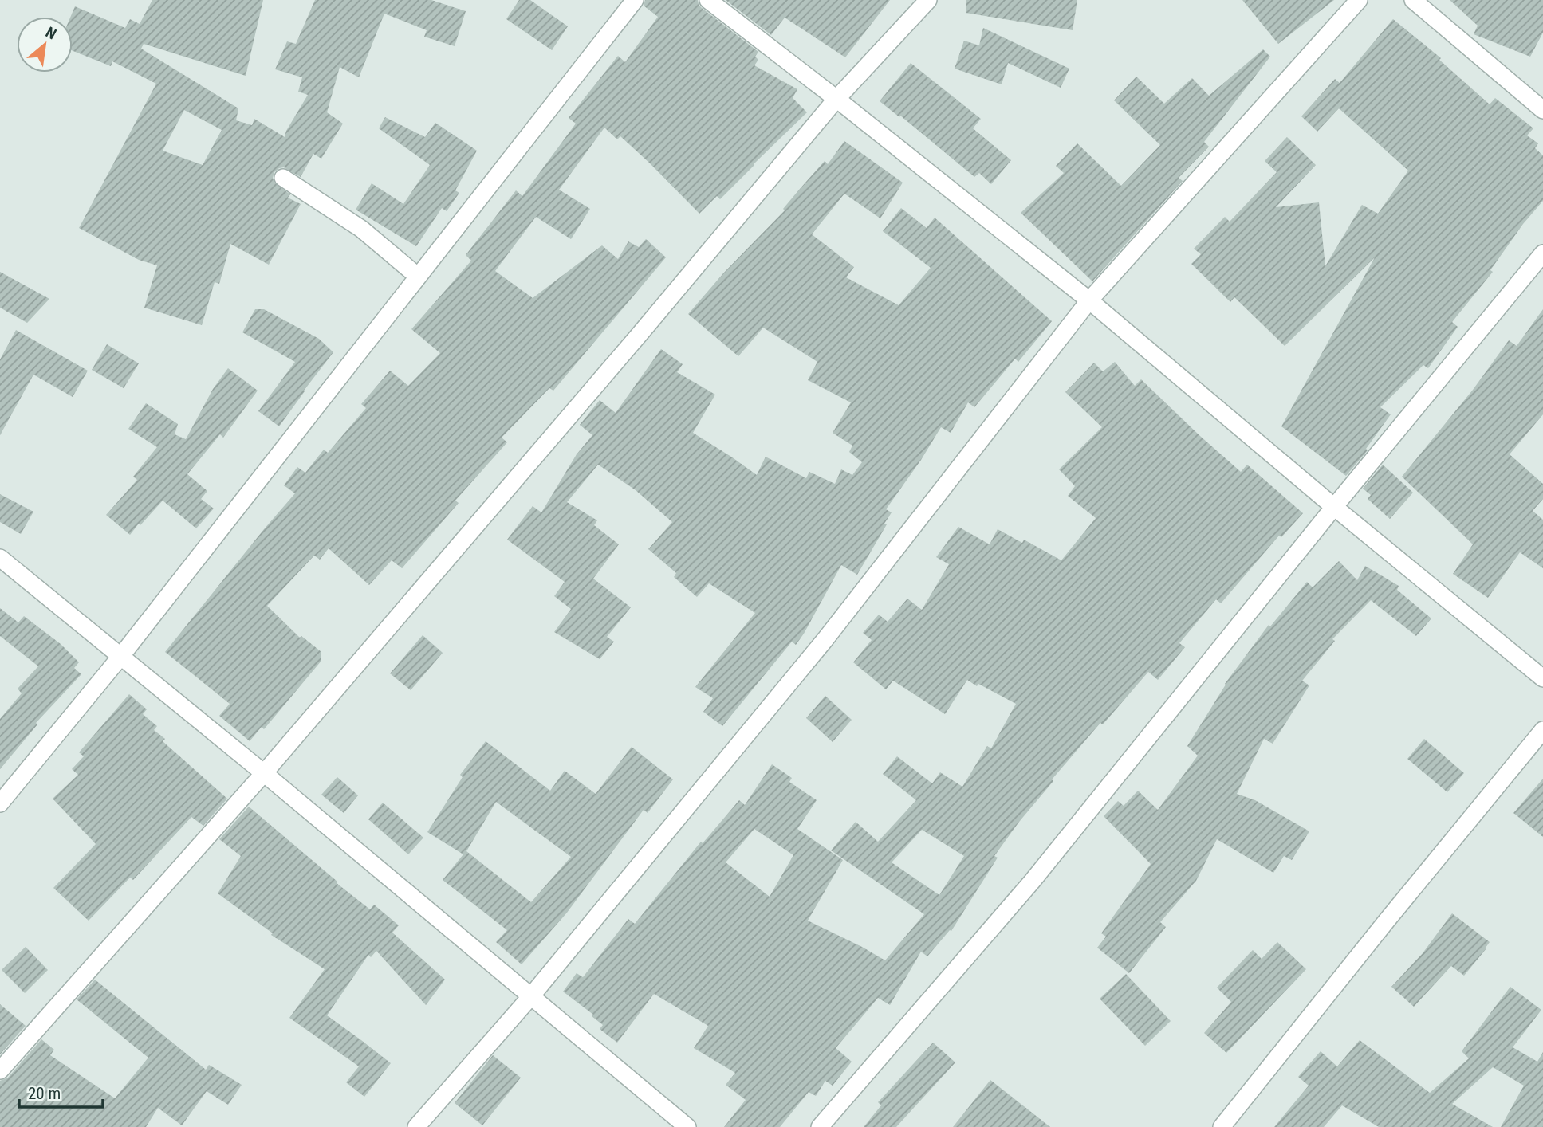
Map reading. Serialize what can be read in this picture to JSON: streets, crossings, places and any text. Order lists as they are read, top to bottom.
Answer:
{
  "scale_bar": "20 m",
  "north": "top right"
}
